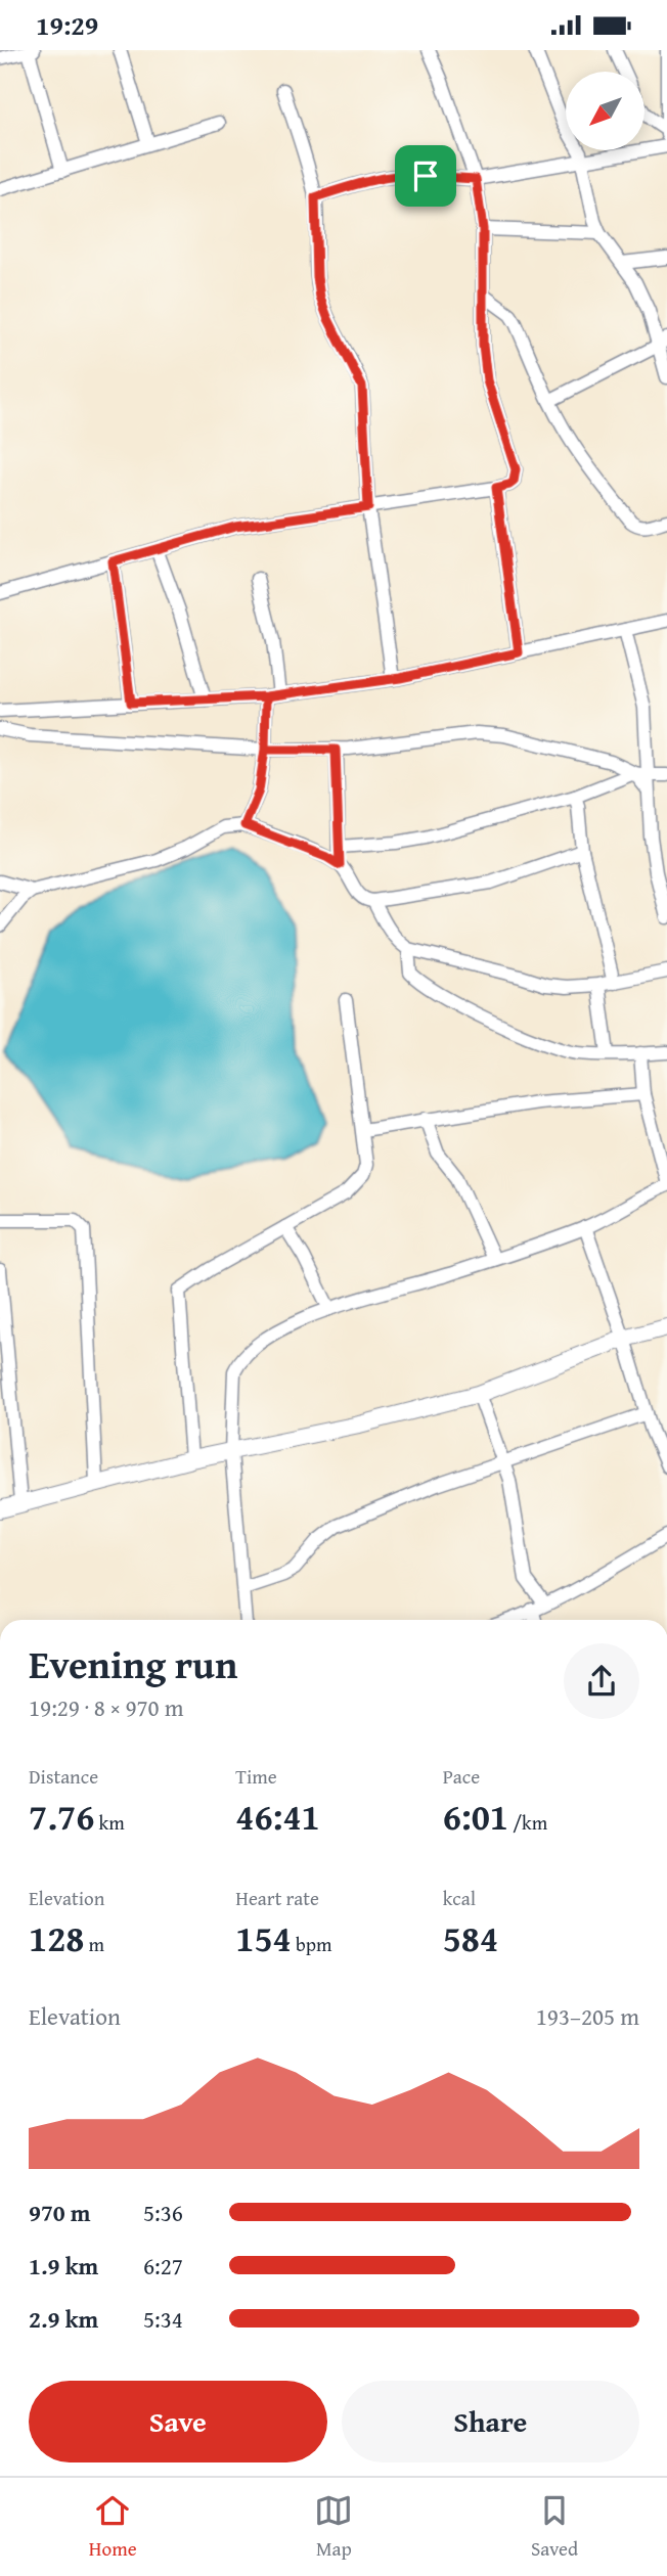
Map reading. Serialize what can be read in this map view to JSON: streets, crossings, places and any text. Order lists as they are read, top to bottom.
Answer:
{
  "north": "bottom left",
  "page": {
    "status": "19:29",
    "heading": ["Evening run", "19:29 · 8 × 970 m"],
    "stats": [
      ["Distance", "7.76 km"],
      ["Time", "46:41"],
      ["Pace", "6:01 /km"],
      ["Elevation", "128 m"],
      ["Heart rate", "154 bpm"],
      ["kcal", "584"]
    ],
    "chart": ["Elevation", "193–205 m"],
    "list": [
      {
        "name": "970 m",
        "note": "5:36"
      },
      {
        "name": "1.9 km",
        "note": "6:27"
      },
      {
        "name": "2.9 km",
        "note": "5:34"
      }
    ],
    "buttons": ["Save", "Share"],
    "tabs": ["Home", "Map", "Saved"]
  }
}
